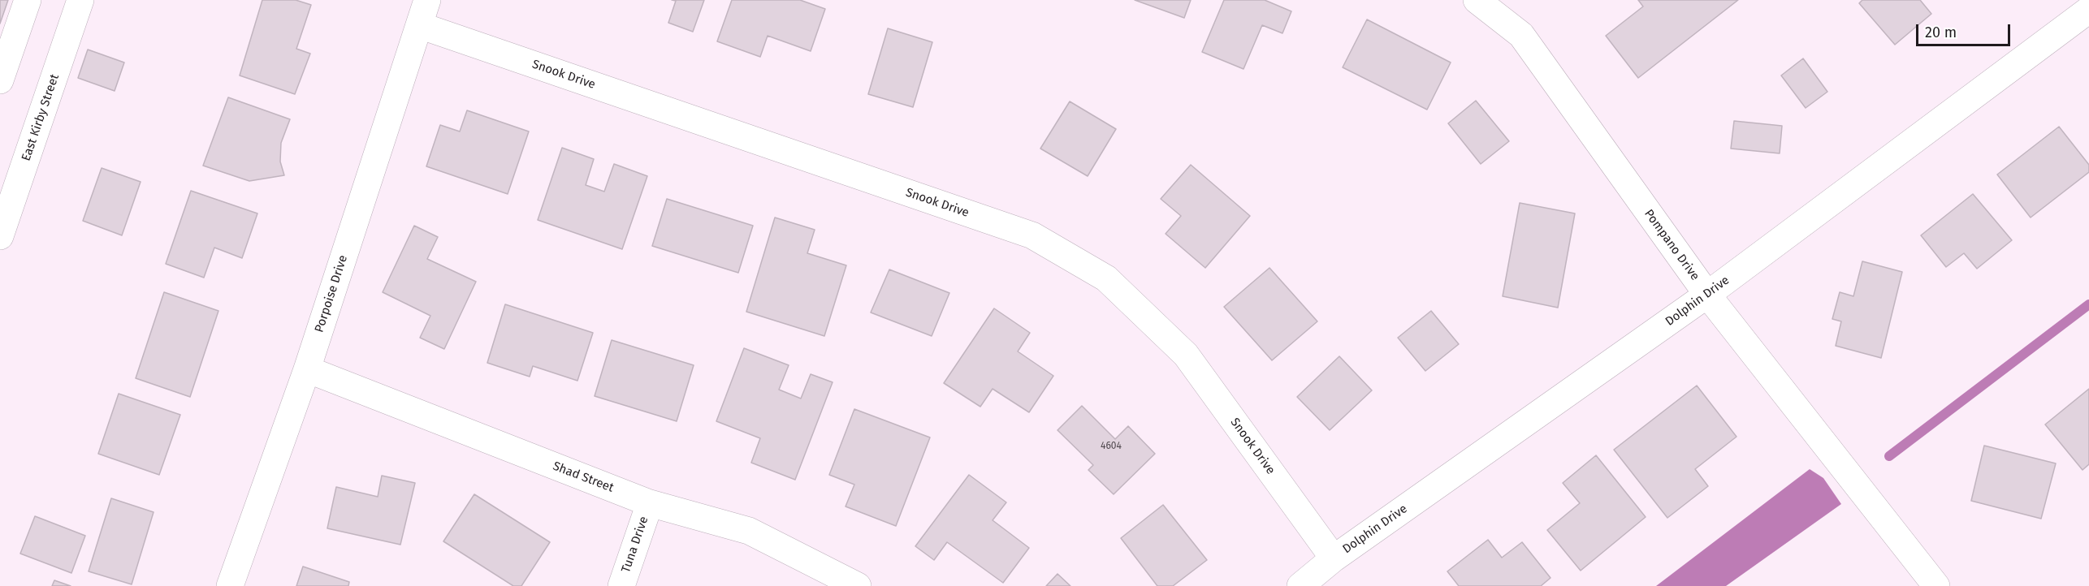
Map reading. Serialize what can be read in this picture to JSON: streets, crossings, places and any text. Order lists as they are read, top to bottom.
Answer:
{
  "streets": {
    "street": [
      "Snook Drive",
      "East Kirby Street",
      "Pompano Drive",
      "Porpoise Drive",
      "Dolphin Drive",
      "Shad Street",
      "Tuna Drive"
    ]
  },
  "crossings": [
    ["Snook Drive", "Porpoise Drive"],
    ["Snook Drive", "Dolphin Drive"],
    ["Pompano Drive", "Dolphin Drive"],
    ["Porpoise Drive", "Shad Street"],
    ["Shad Street", "Tuna Drive"]
  ],
  "house_numbers": ["4604"],
  "scale_bar": "20 m"
}
